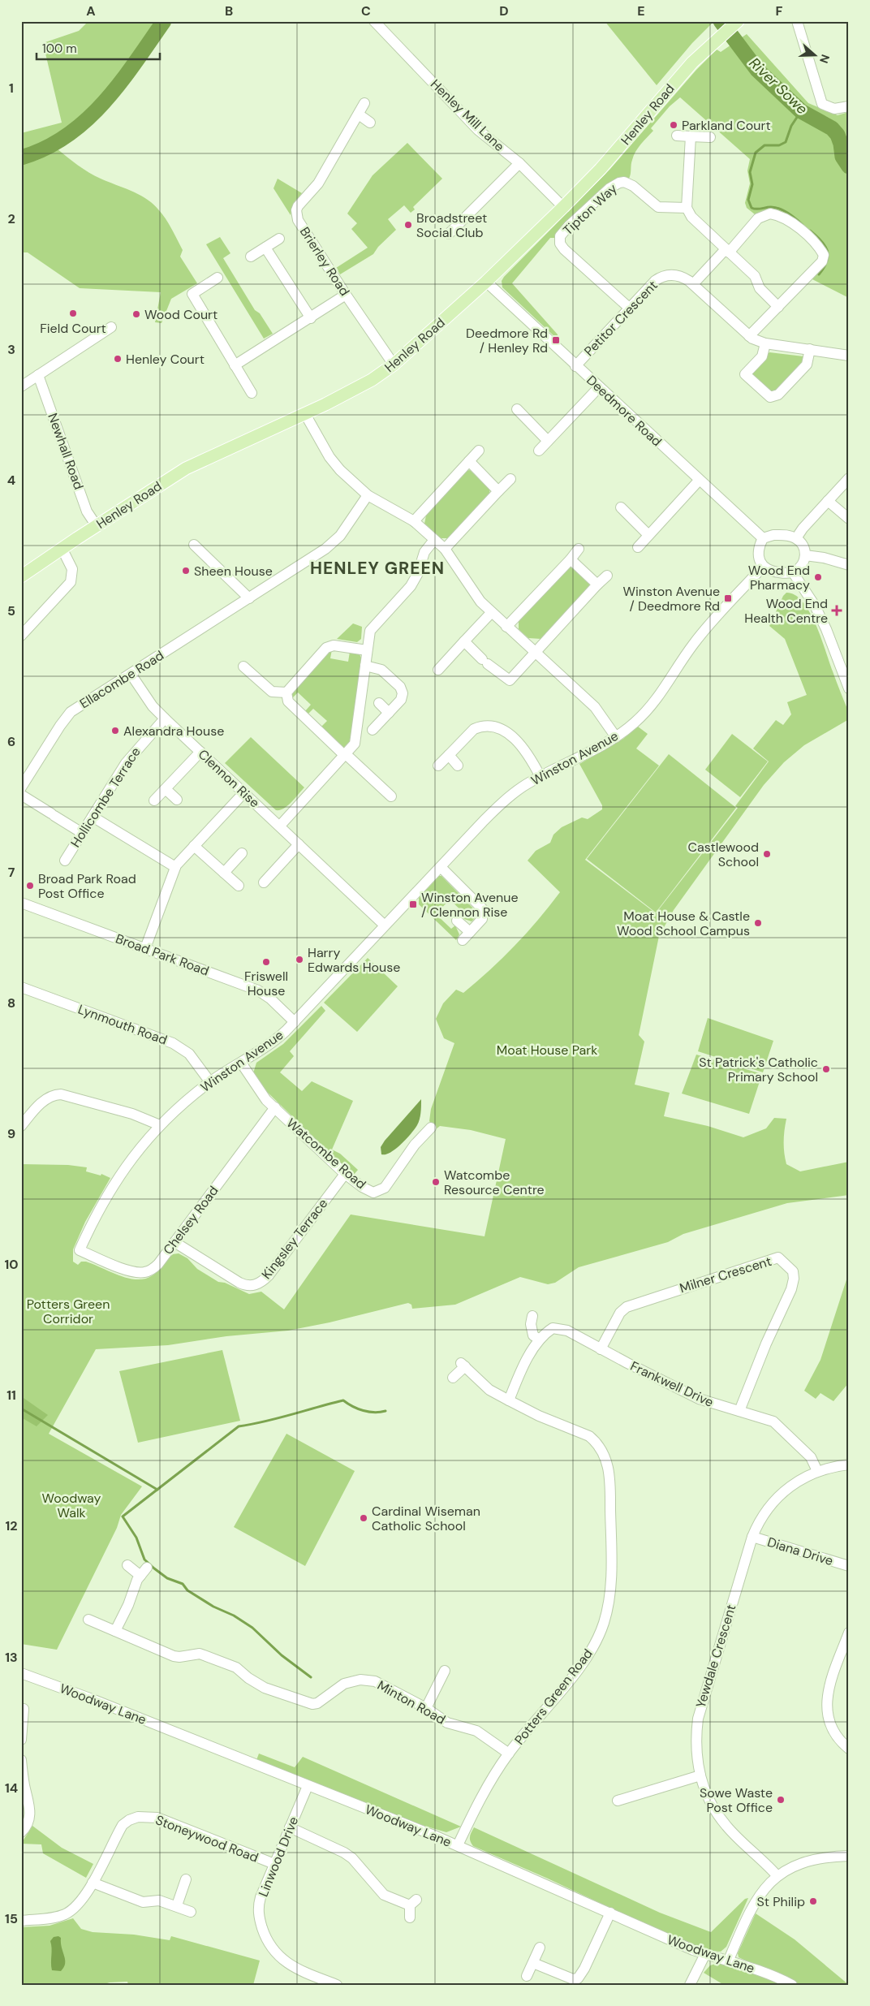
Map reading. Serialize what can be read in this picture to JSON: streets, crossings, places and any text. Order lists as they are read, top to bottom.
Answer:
{
  "streets": {
    "main road": ["Henley Road"],
    "street": [
      "Henley Mill Lane",
      "Tipton Way",
      "Brierley Road",
      "Petitor Crescent",
      "Deedmore Road",
      "Newhall Road",
      "Ellacombe Road",
      "Winston Avenue",
      "Clennon Rise",
      "Hollicombe Terrace",
      "Broad Park Road",
      "Lynmouth Road",
      "Watcombe Road",
      "Chelsey Road",
      "Kingsley Terrace",
      "Milner Crescent",
      "Frankwell Drive",
      "Diana Drive",
      "Yewdale Crescent",
      "Potters Green Road",
      "Minton Road",
      "Woodway Lane",
      "Stoneywood Road",
      "Linwood Drive"
    ]
  },
  "crossings": [
    ["Henley Road", "Henley Mill Lane"],
    ["Henley Road", "Brierley Road"],
    ["Henley Road", "Deedmore Road"],
    ["Henley Road", "Newhall Road"],
    ["Tipton Way", "Petitor Crescent"],
    ["Petitor Crescent", "Deedmore Road"],
    ["Deedmore Road", "Winston Avenue"],
    ["Ellacombe Road", "Clennon Rise"],
    ["Winston Avenue", "Clennon Rise"],
    ["Winston Avenue", "Broad Park Road"],
    ["Winston Avenue", "Lynmouth Road"],
    ["Winston Avenue", "Watcombe Road"],
    ["Winston Avenue", "Chelsey Road"],
    ["Clennon Rise", "Hollicombe Terrace"],
    ["Watcombe Road", "Chelsey Road"],
    ["Watcombe Road", "Kingsley Terrace"],
    ["Chelsey Road", "Kingsley Terrace"],
    ["Milner Crescent", "Frankwell Drive"],
    ["Frankwell Drive", "Yewdale Crescent"],
    ["Diana Drive", "Yewdale Crescent"],
    ["Potters Green Road", "Minton Road"],
    ["Potters Green Road", "Woodway Lane"],
    ["Woodway Lane", "Linwood Drive"],
    ["Stoneywood Road", "Linwood Drive"]
  ],
  "districts": ["HENLEY GREEN"],
  "water": ["River Sowe"],
  "parks": ["Moat House Park", "Potters Green Corridor", "Woodway Walk"],
  "places": {
    "other": [
      "Parkland Court",
      "Broadstreet Social Club",
      "Field Court",
      "Wood Court",
      "Henley Court",
      "Sheen House",
      "Wood End Pharmacy",
      "Alexandra House",
      "Castlewood School",
      "Broad Park Road Post Office",
      "Moat House & Castle Wood School Campus",
      "Harry Edwards House",
      "Friswell House",
      "St Patrick's Catholic Primary School",
      "Watcombe Resource Centre",
      "Cardinal Wiseman Catholic School",
      "Sowe Waste Post Office",
      "St Philip"
    ],
    "transit": ["Deedmore Rd / Henley Rd", "Winston Avenue / Deedmore Rd", "Winston Avenue / Clennon Rise"],
    "health": ["Wood End Health Centre"]
  },
  "scale_bar": "100 m",
  "north": "right",
  "grid": {
    "columns": [
      "A",
      "B",
      "C",
      "D",
      "E",
      "F"
    ],
    "rows": [
      "1",
      "2",
      "3",
      "4",
      "5",
      "6",
      "7",
      "8",
      "9",
      "10",
      "11",
      "12",
      "13",
      "14",
      "15"
    ]
  }
}
